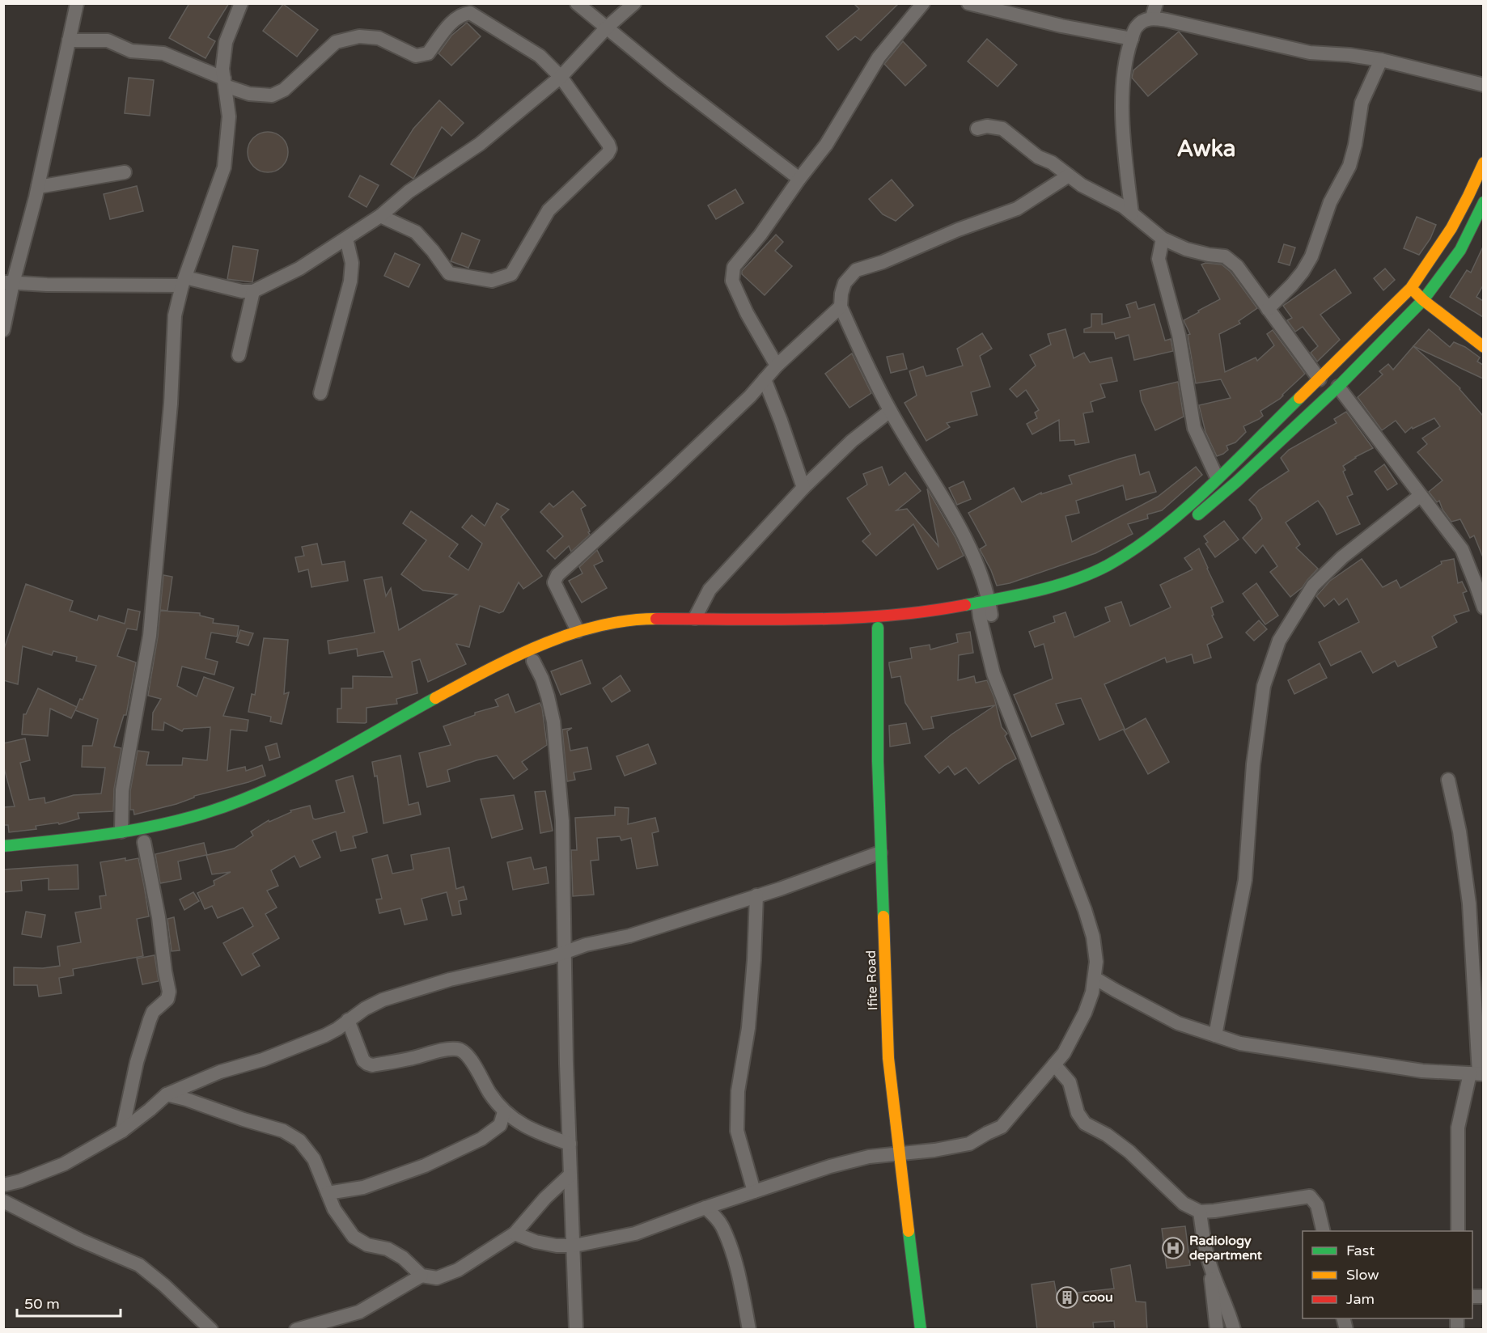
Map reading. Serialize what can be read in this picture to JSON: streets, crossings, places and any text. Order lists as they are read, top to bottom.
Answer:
{
  "streets": {
    "main road": ["Ifite Road"]
  },
  "districts": ["Awka"],
  "places": {
    "hospital": ["Radiology department"],
    "building": ["coou"]
  },
  "legend": ["Fast", "Slow", "Jam"],
  "scale_bar": "50 m"
}
